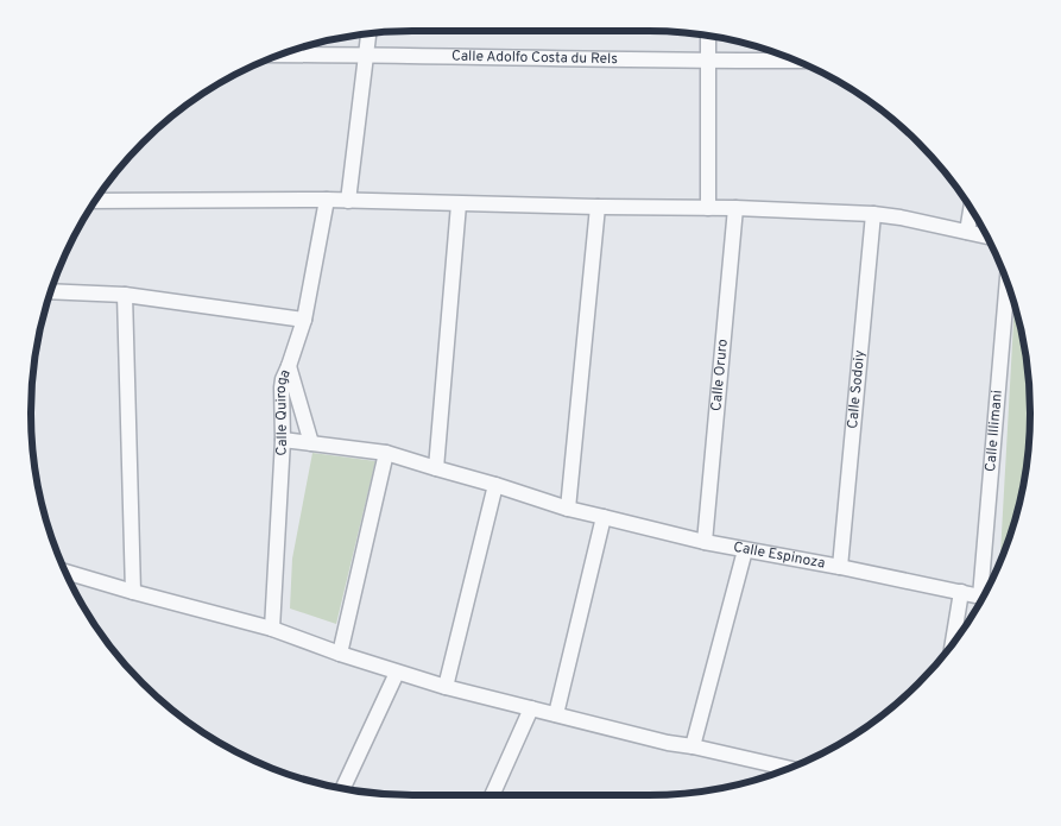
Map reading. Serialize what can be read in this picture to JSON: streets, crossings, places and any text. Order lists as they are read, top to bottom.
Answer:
{
  "streets": {
    "street": [
      "Calle Adolfo Costa du Rels",
      "Calle Oruro",
      "Calle Sodoiy",
      "Calle Quiroga",
      "Calle Illimani",
      "Calle Espinoza"
    ]
  },
  "crossings": [
    ["Calle Oruro", "Calle Espinoza"],
    ["Calle Sodoiy", "Calle Espinoza"],
    ["Calle Quiroga", "Calle Espinoza"]
  ]
}
